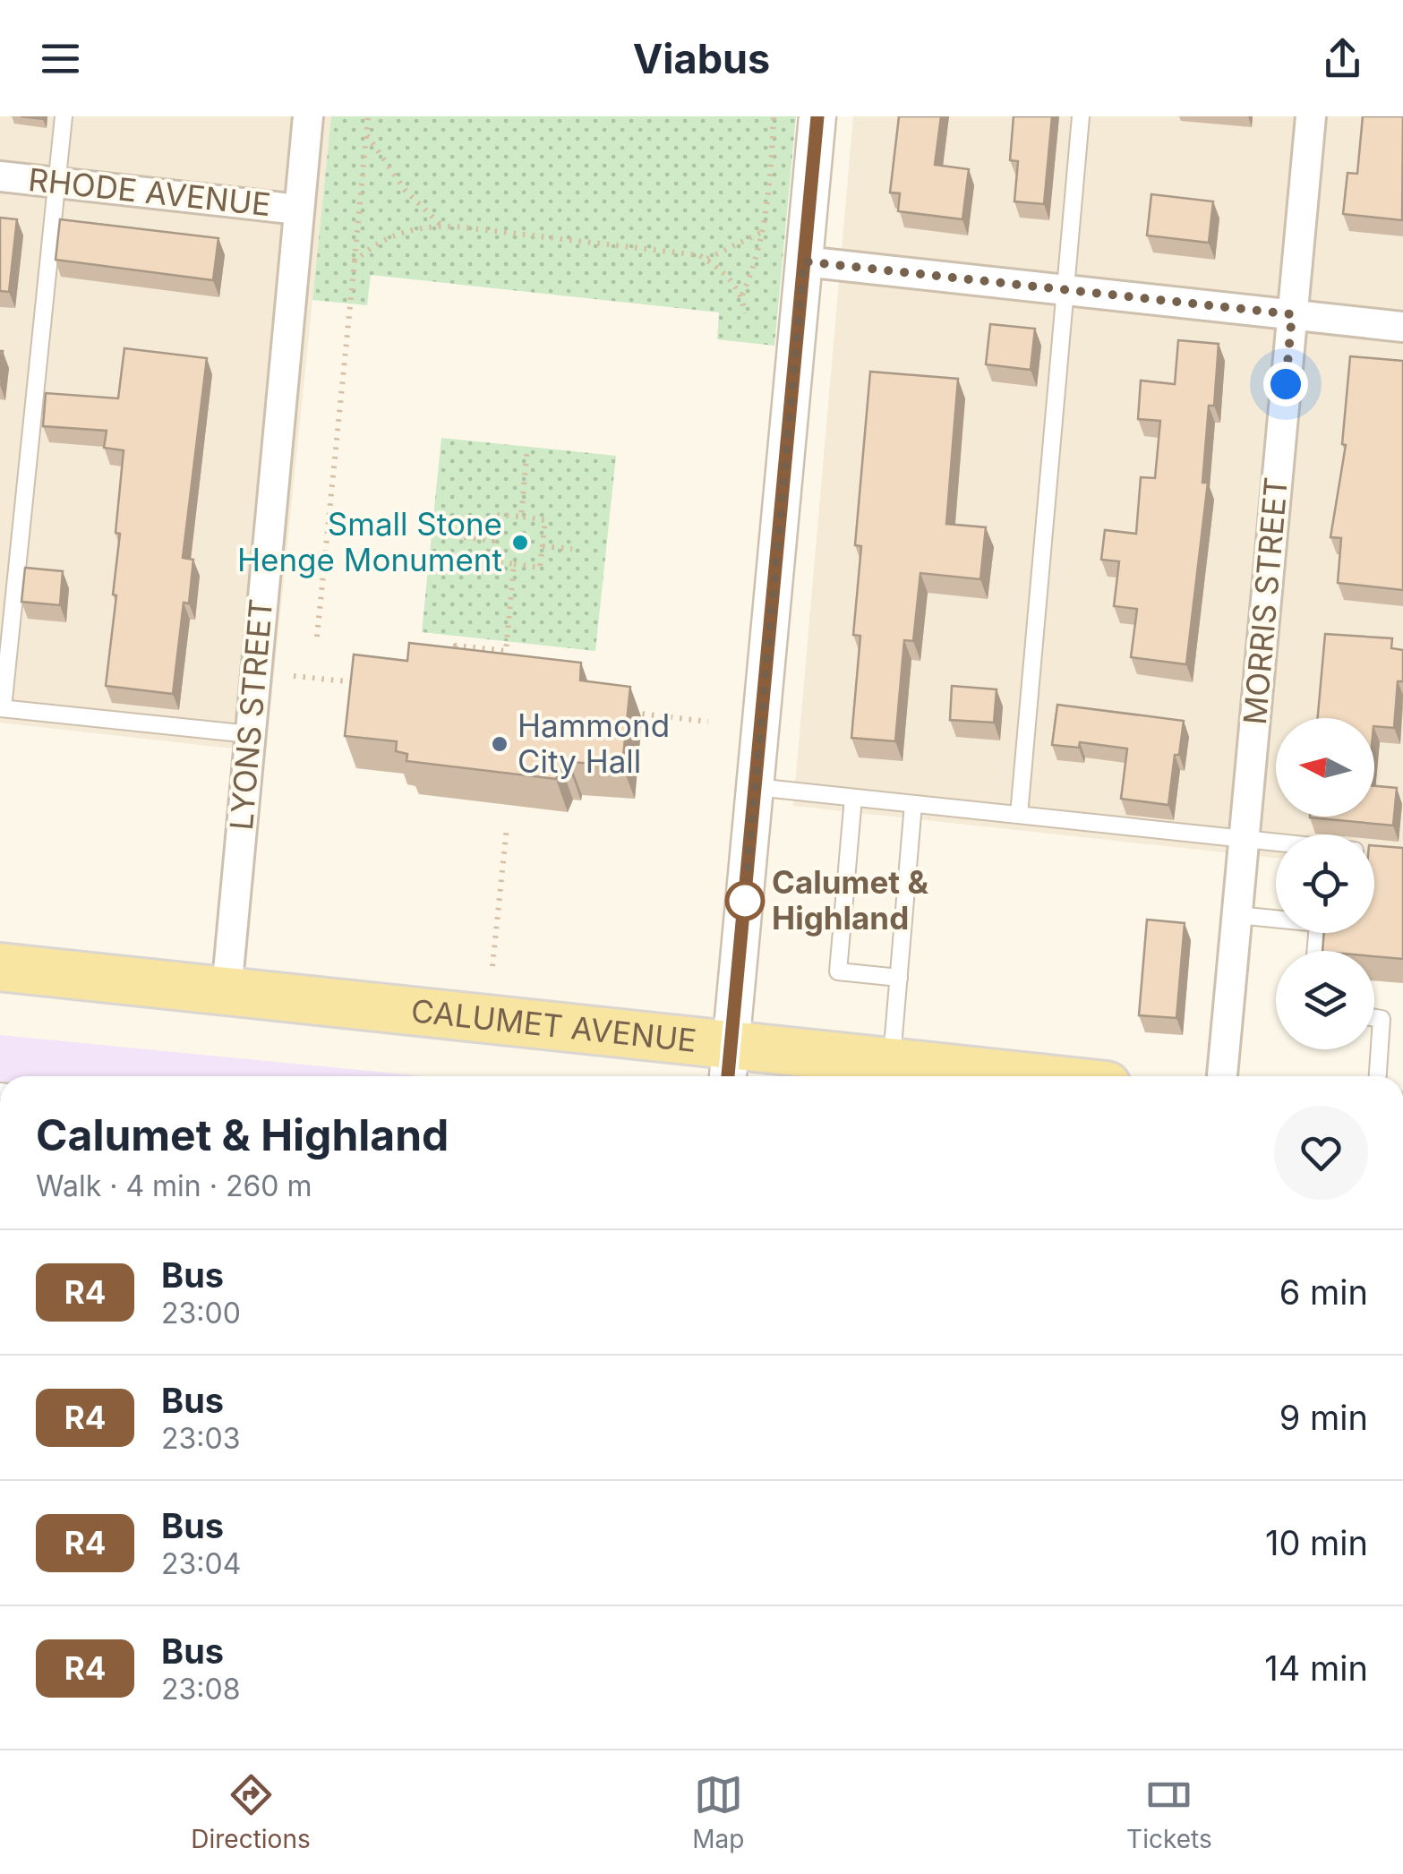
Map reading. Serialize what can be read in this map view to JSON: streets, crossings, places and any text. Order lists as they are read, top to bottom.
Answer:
{
  "streets": {
    "main road": ["CALUMET AVENUE"],
    "street": ["RHODE AVENUE", "MORRIS STREET", "LYONS STREET"]
  },
  "crossings": [
    ["RHODE AVENUE", "LYONS STREET"],
    ["LYONS STREET", "CALUMET AVENUE"]
  ],
  "places": ["Small Stone Henge Monument", "Hammond City Hall", "Calumet & Highland"],
  "lines": ["bus line R4"],
  "north": "left",
  "page": {
    "header": "Viabus",
    "heading": ["Calumet & Highland", "Walk · 4 min · 260 m"],
    "list": [
      {
        "mark": "R4",
        "name": "Bus",
        "note": "23:00",
        "value": "6 min"
      },
      {
        "mark": "R4",
        "name": "Bus",
        "note": "23:03",
        "value": "9 min"
      },
      {
        "mark": "R4",
        "name": "Bus",
        "note": "23:04",
        "value": "10 min"
      },
      {
        "mark": "R4",
        "name": "Bus",
        "note": "23:08",
        "value": "14 min"
      }
    ],
    "tabs": ["Directions", "Map", "Tickets"]
  }
}
